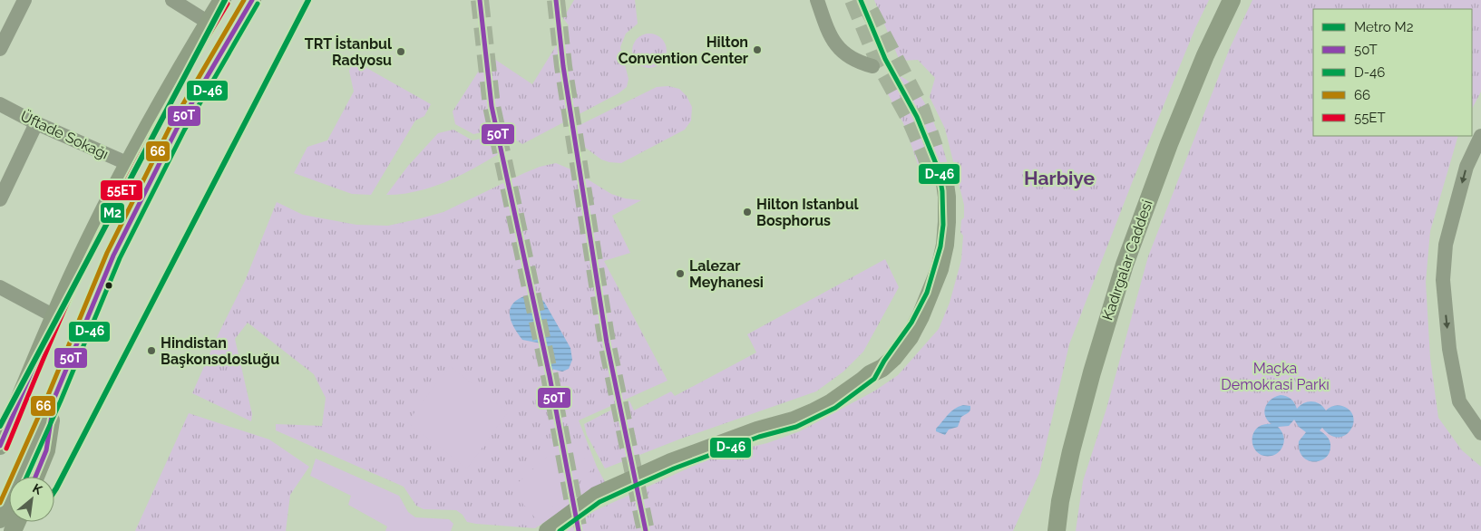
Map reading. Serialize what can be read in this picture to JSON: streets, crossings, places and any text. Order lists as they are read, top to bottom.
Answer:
{
  "streets": {
    "main road": ["Kadırgalar Caddesi"],
    "street": ["Üftade Sokağı"]
  },
  "districts": ["Harbiye"],
  "parks": ["Maçka Demokrasi Parkı"],
  "places": [
    "Hilton Convention Center",
    "TRT İstanbul Radyosu",
    "Hilton Istanbul Bosphorus",
    "Lalezar Meyhanesi",
    "Hindistan Başkonsolosluğu"
  ],
  "lines": [
    "metro line M2",
    "transit line 50T",
    "transit line D-46",
    "transit line 66",
    "transit line 55ET"
  ],
  "legend": [
    "Metro M2",
    "50T",
    "D-46",
    "66",
    "55ET"
  ],
  "north": "top right"
}
